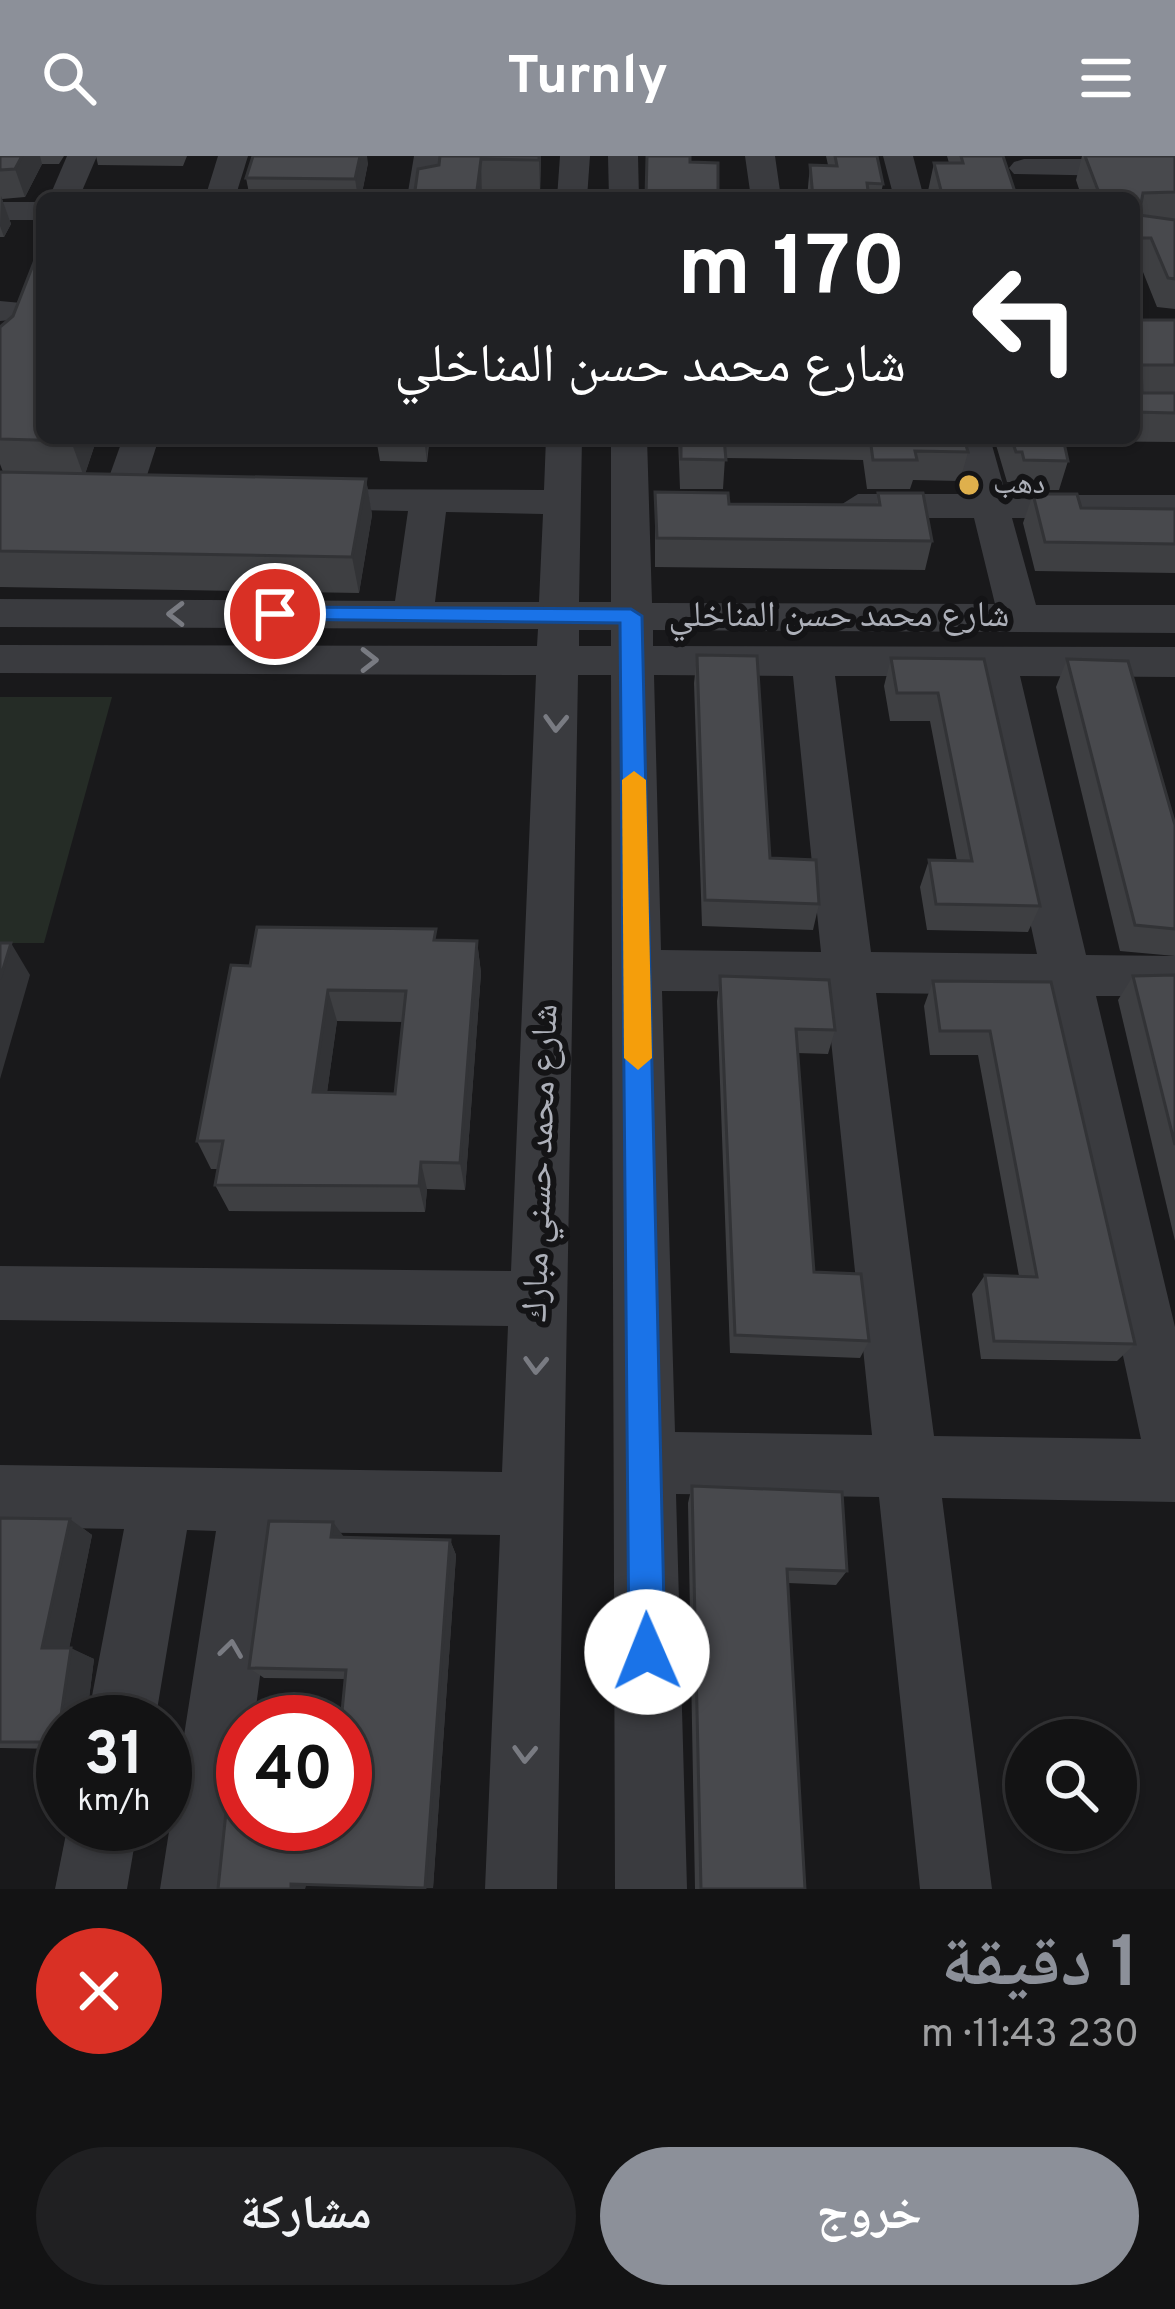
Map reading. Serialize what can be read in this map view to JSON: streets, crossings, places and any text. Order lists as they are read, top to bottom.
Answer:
{
  "streets": {
    "street": ["شارع محمد حسن المناخلي", "شارع محمد حسني مبارك"]
  },
  "crossings": [
    ["شارع محمد حسن المناخلي", "شارع محمد حسني مبارك"]
  ],
  "places": ["دهب"],
  "page": {
    "header": "Turnly",
    "turn": ["170 m", "شارع محمد حسن المناخلي"],
    "speed": "31 km/h",
    "limit": "40",
    "heading": ["1 دقيقة", "230 m · 11:43"],
    "buttons": ["خروج", "مشاركة"]
  }
}
